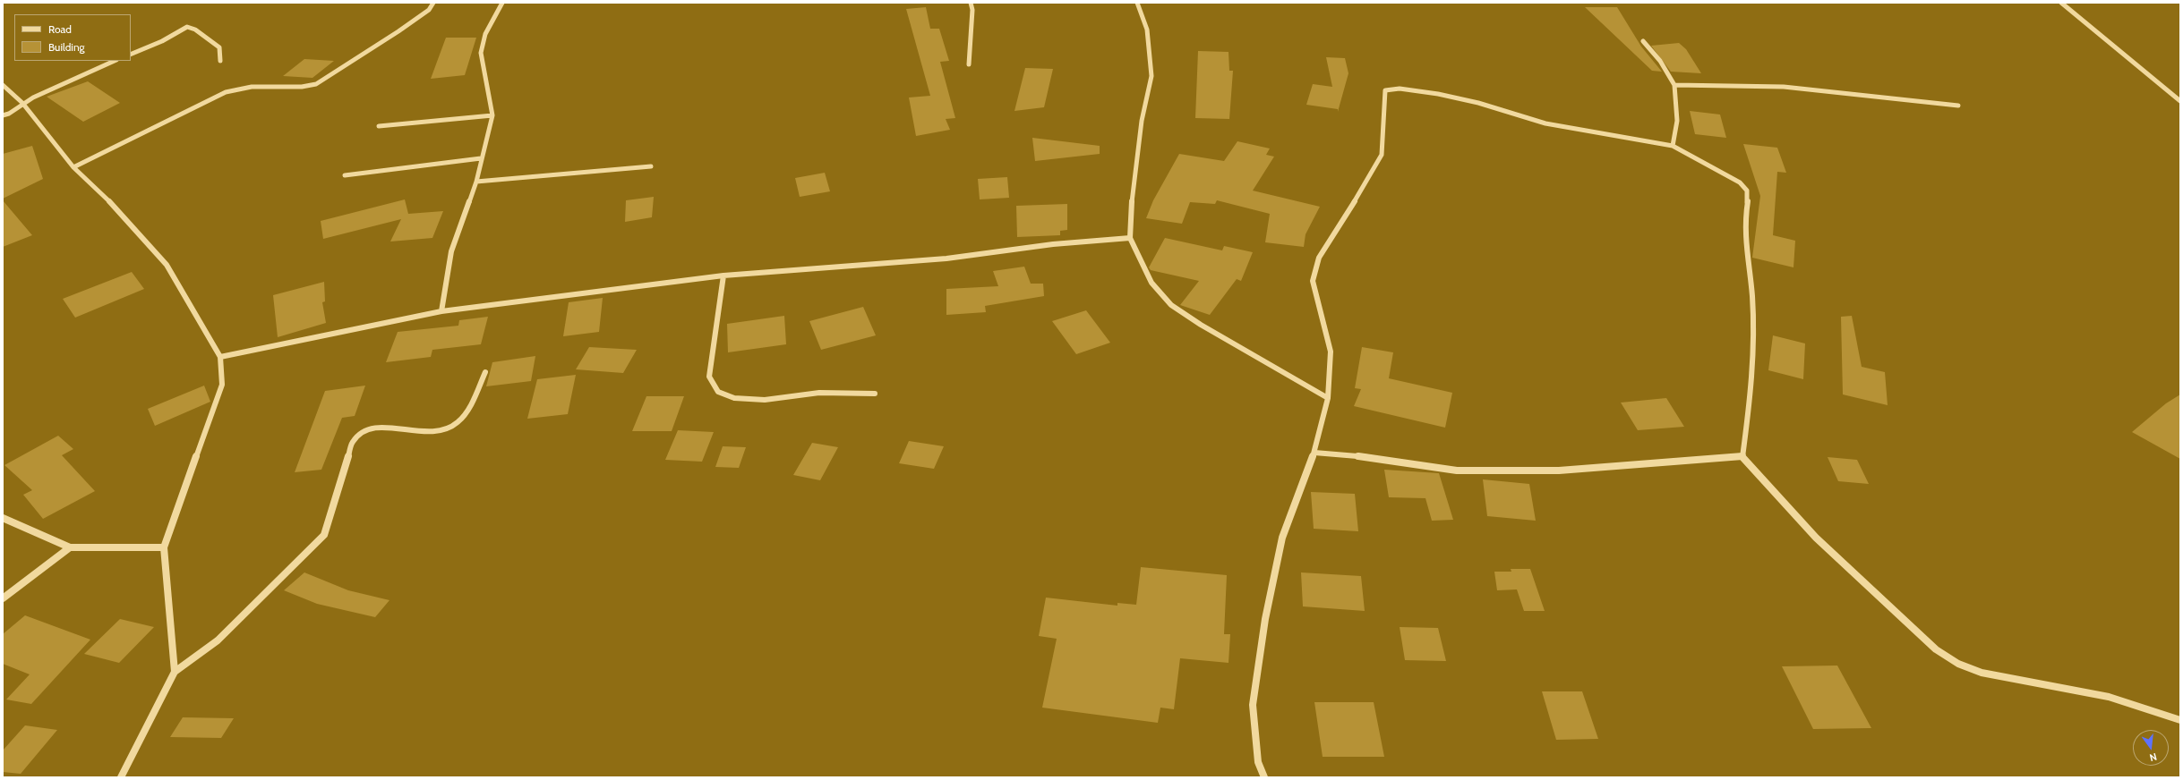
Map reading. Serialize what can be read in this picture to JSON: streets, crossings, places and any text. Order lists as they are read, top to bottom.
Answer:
{
  "legend": ["Road", "Building"],
  "north": "bottom"
}
